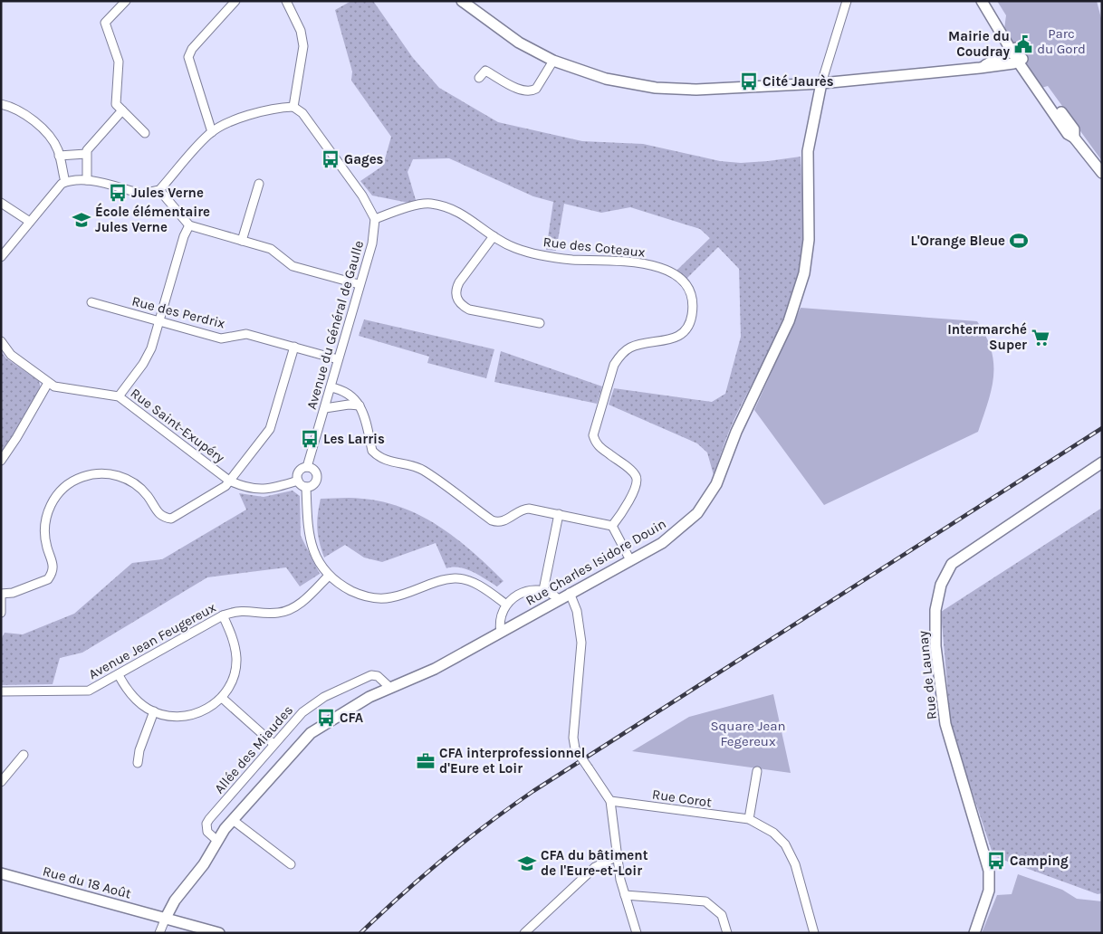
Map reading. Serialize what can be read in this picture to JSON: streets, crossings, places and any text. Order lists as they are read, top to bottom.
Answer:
{
  "streets": {
    "street": [
      "Rue des Coteaux",
      "Rue des Perdrix",
      "Avenue du Général de Gaulle",
      "Rue Saint-Exupéry",
      "Rue Charles Isidore Douin",
      "Avenue Jean Feugereux",
      "Rue de Launay",
      "Allée des Miaudes",
      "Rue Corot",
      "Rue du 18 Août"
    ]
  },
  "crossings": [
    ["Rue des Coteaux", "Avenue du Général de Gaulle"],
    ["Rue des Perdrix", "Avenue du Général de Gaulle"],
    ["Avenue du Général de Gaulle", "Rue Saint-Exupéry"],
    ["Rue Charles Isidore Douin", "Allée des Miaudes"],
    ["Rue Charles Isidore Douin", "Rue du 18 Août"]
  ],
  "parks": ["Parc du Gord", "Square Jean Fegereux"],
  "places": {
    "public building": ["Mairie du Coudray"],
    "bus stop": [
      "Cité Jaurès",
      "Gages",
      "Jules Verne",
      "Les Larris",
      "CFA",
      "Camping"
    ],
    "school or university": ["École élémentaire Jules Verne", "CFA du bâtiment de l'Eure-et-Loir"],
    "sports": ["L'Orange Bleue"],
    "supermarket": ["Intermarché Super"],
    "office": ["CFA interprofessionnel d'Eure et Loir"]
  }
}
